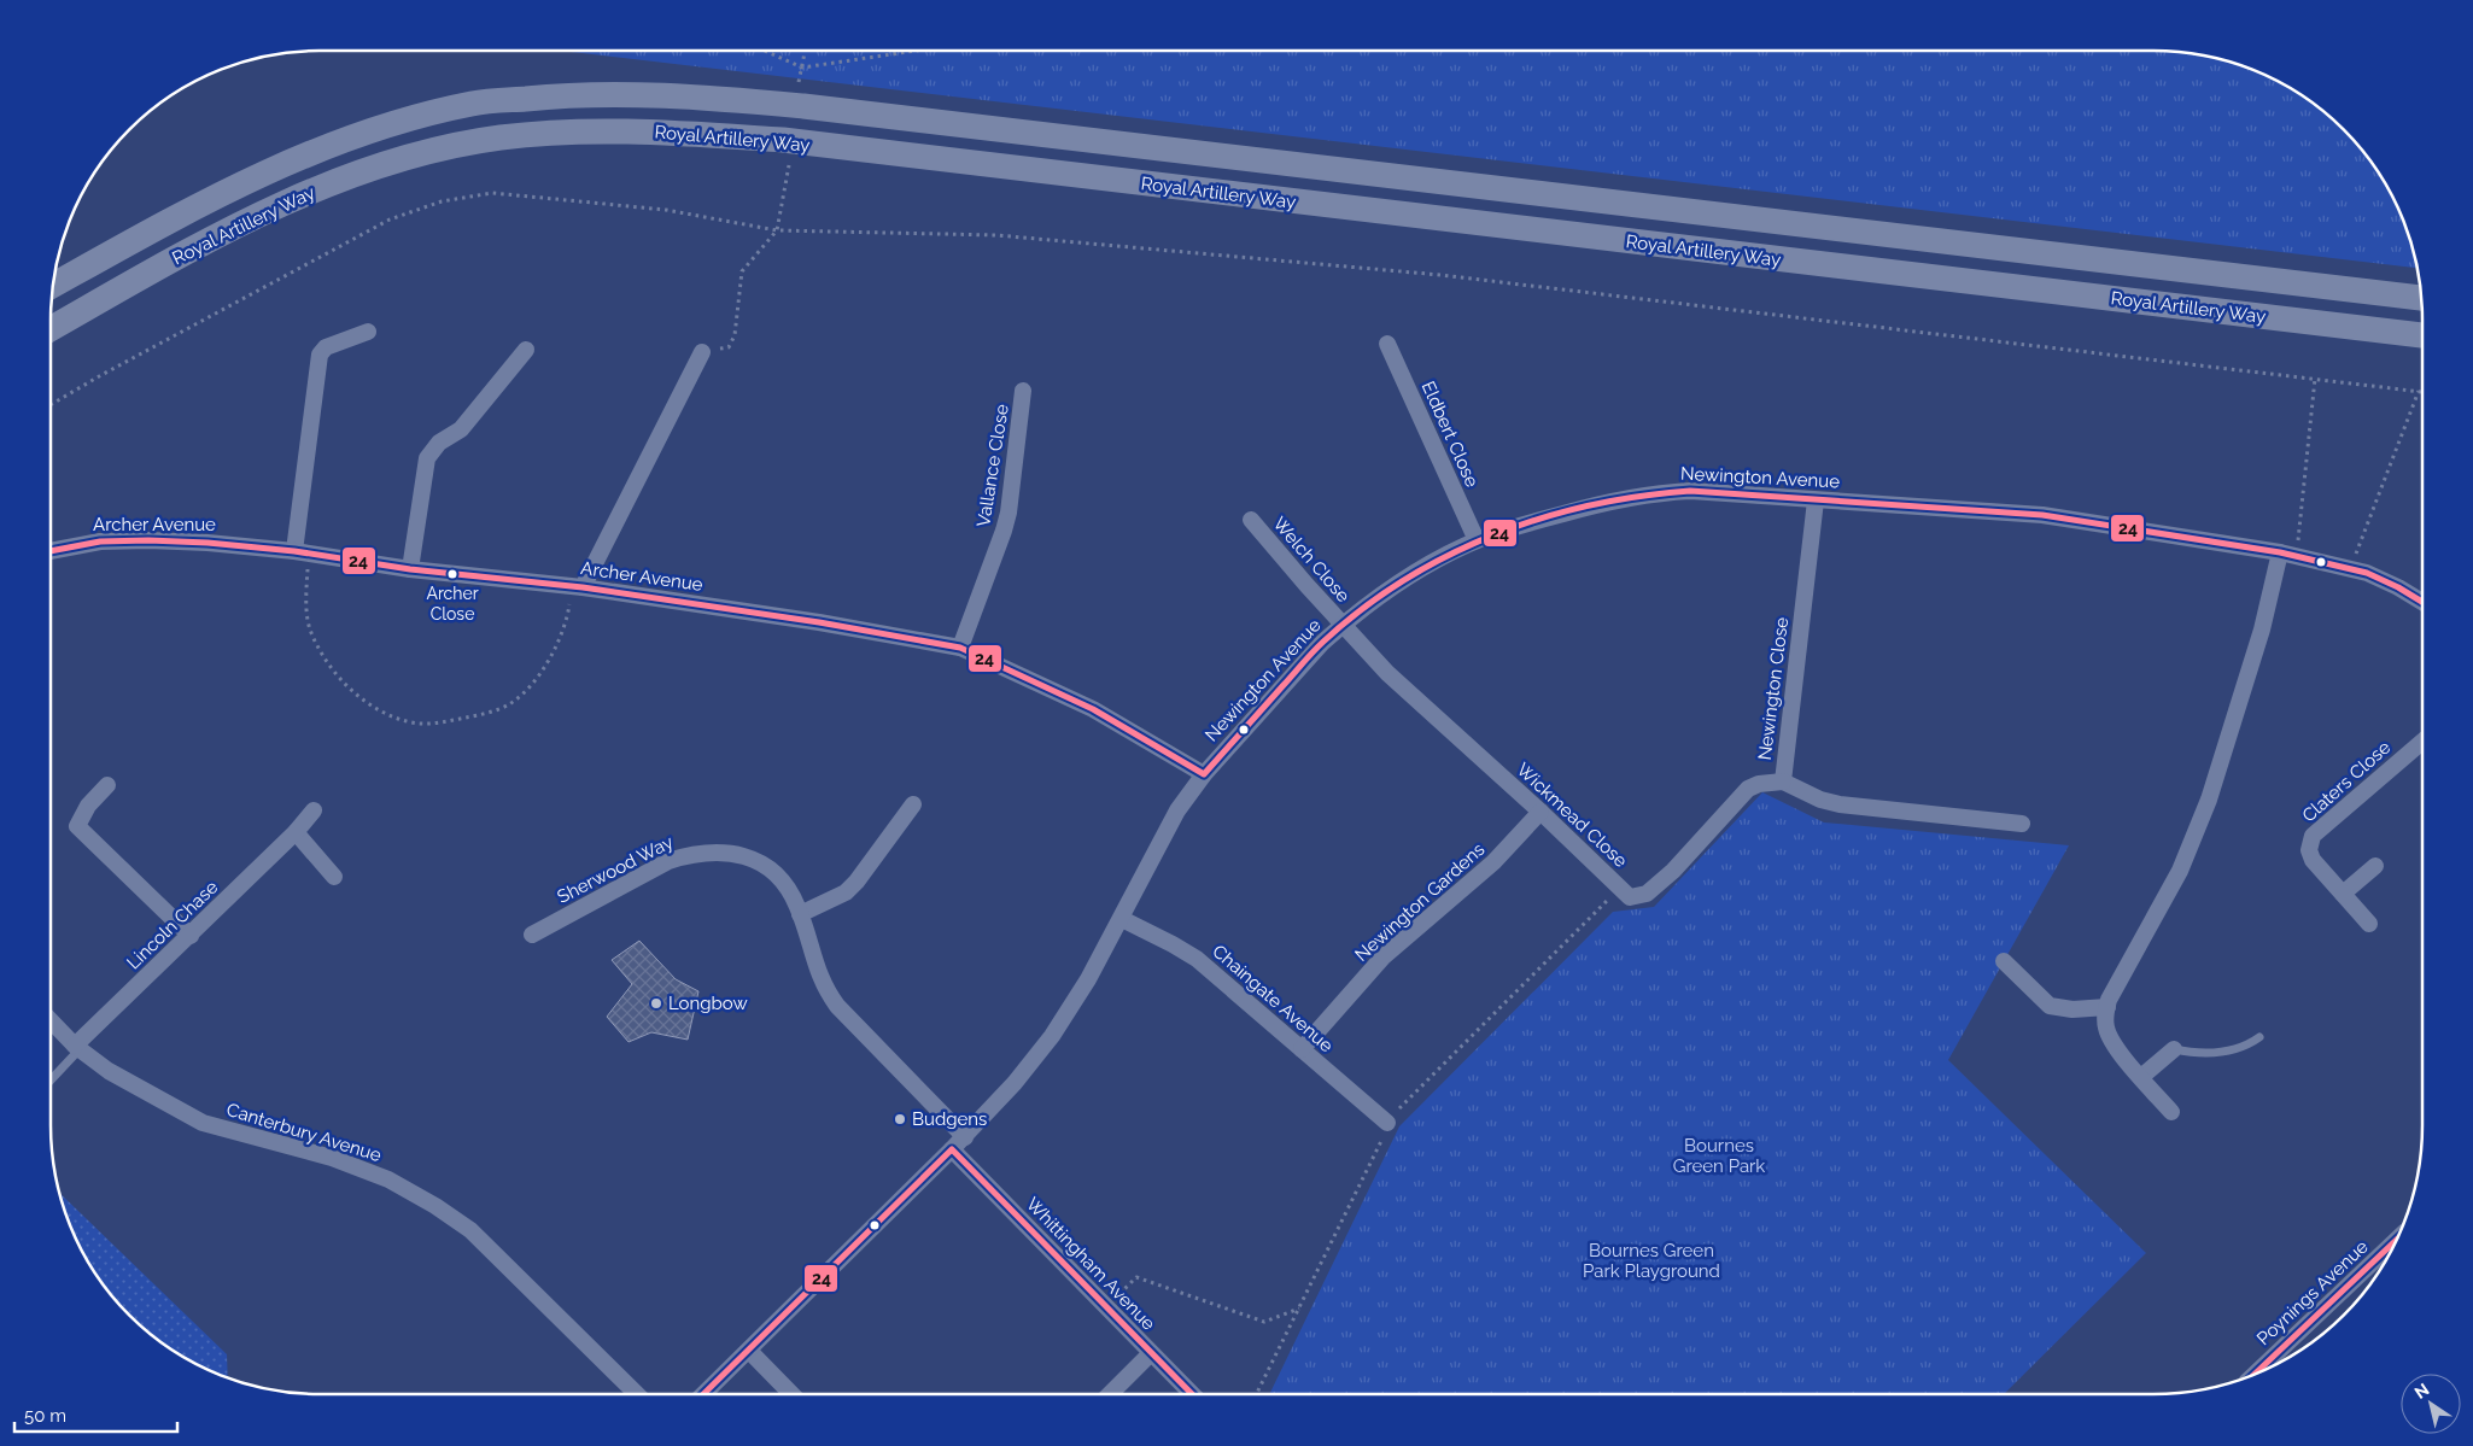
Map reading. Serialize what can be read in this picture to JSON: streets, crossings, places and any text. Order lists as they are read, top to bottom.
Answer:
{
  "streets": {
    "main road": ["Royal Artillery Way"],
    "street": [
      "Eldbert Close",
      "Vallance Close",
      "Newington Avenue",
      "Archer Avenue",
      "Welch Close",
      "Newington Close",
      "Claters Close",
      "Wickmead Close",
      "Sherwood Way",
      "Newington Gardens",
      "Lincoln Chase",
      "Chaingate Avenue",
      "Canterbury Avenue",
      "Whittingham Avenue",
      "Poynings Avenue"
    ]
  },
  "crossings": [
    ["Eldbert Close", "Newington Avenue"],
    ["Vallance Close", "Archer Avenue"],
    ["Newington Avenue", "Archer Avenue"],
    ["Newington Avenue", "Welch Close"],
    ["Newington Avenue", "Newington Close"],
    ["Newington Avenue", "Wickmead Close"],
    ["Newington Avenue", "Sherwood Way"],
    ["Newington Avenue", "Chaingate Avenue"],
    ["Newington Avenue", "Whittingham Avenue"],
    ["Welch Close", "Wickmead Close"],
    ["Newington Close", "Wickmead Close"],
    ["Wickmead Close", "Newington Gardens"],
    ["Newington Gardens", "Chaingate Avenue"],
    ["Lincoln Chase", "Canterbury Avenue"]
  ],
  "parks": ["Bournes Green Park", "Bournes Green Park Playground"],
  "places": ["Archer Close", "Longbow", "Budgens"],
  "lines": ["transit line 24"],
  "scale_bar": "50 m",
  "north": "top left"
}
